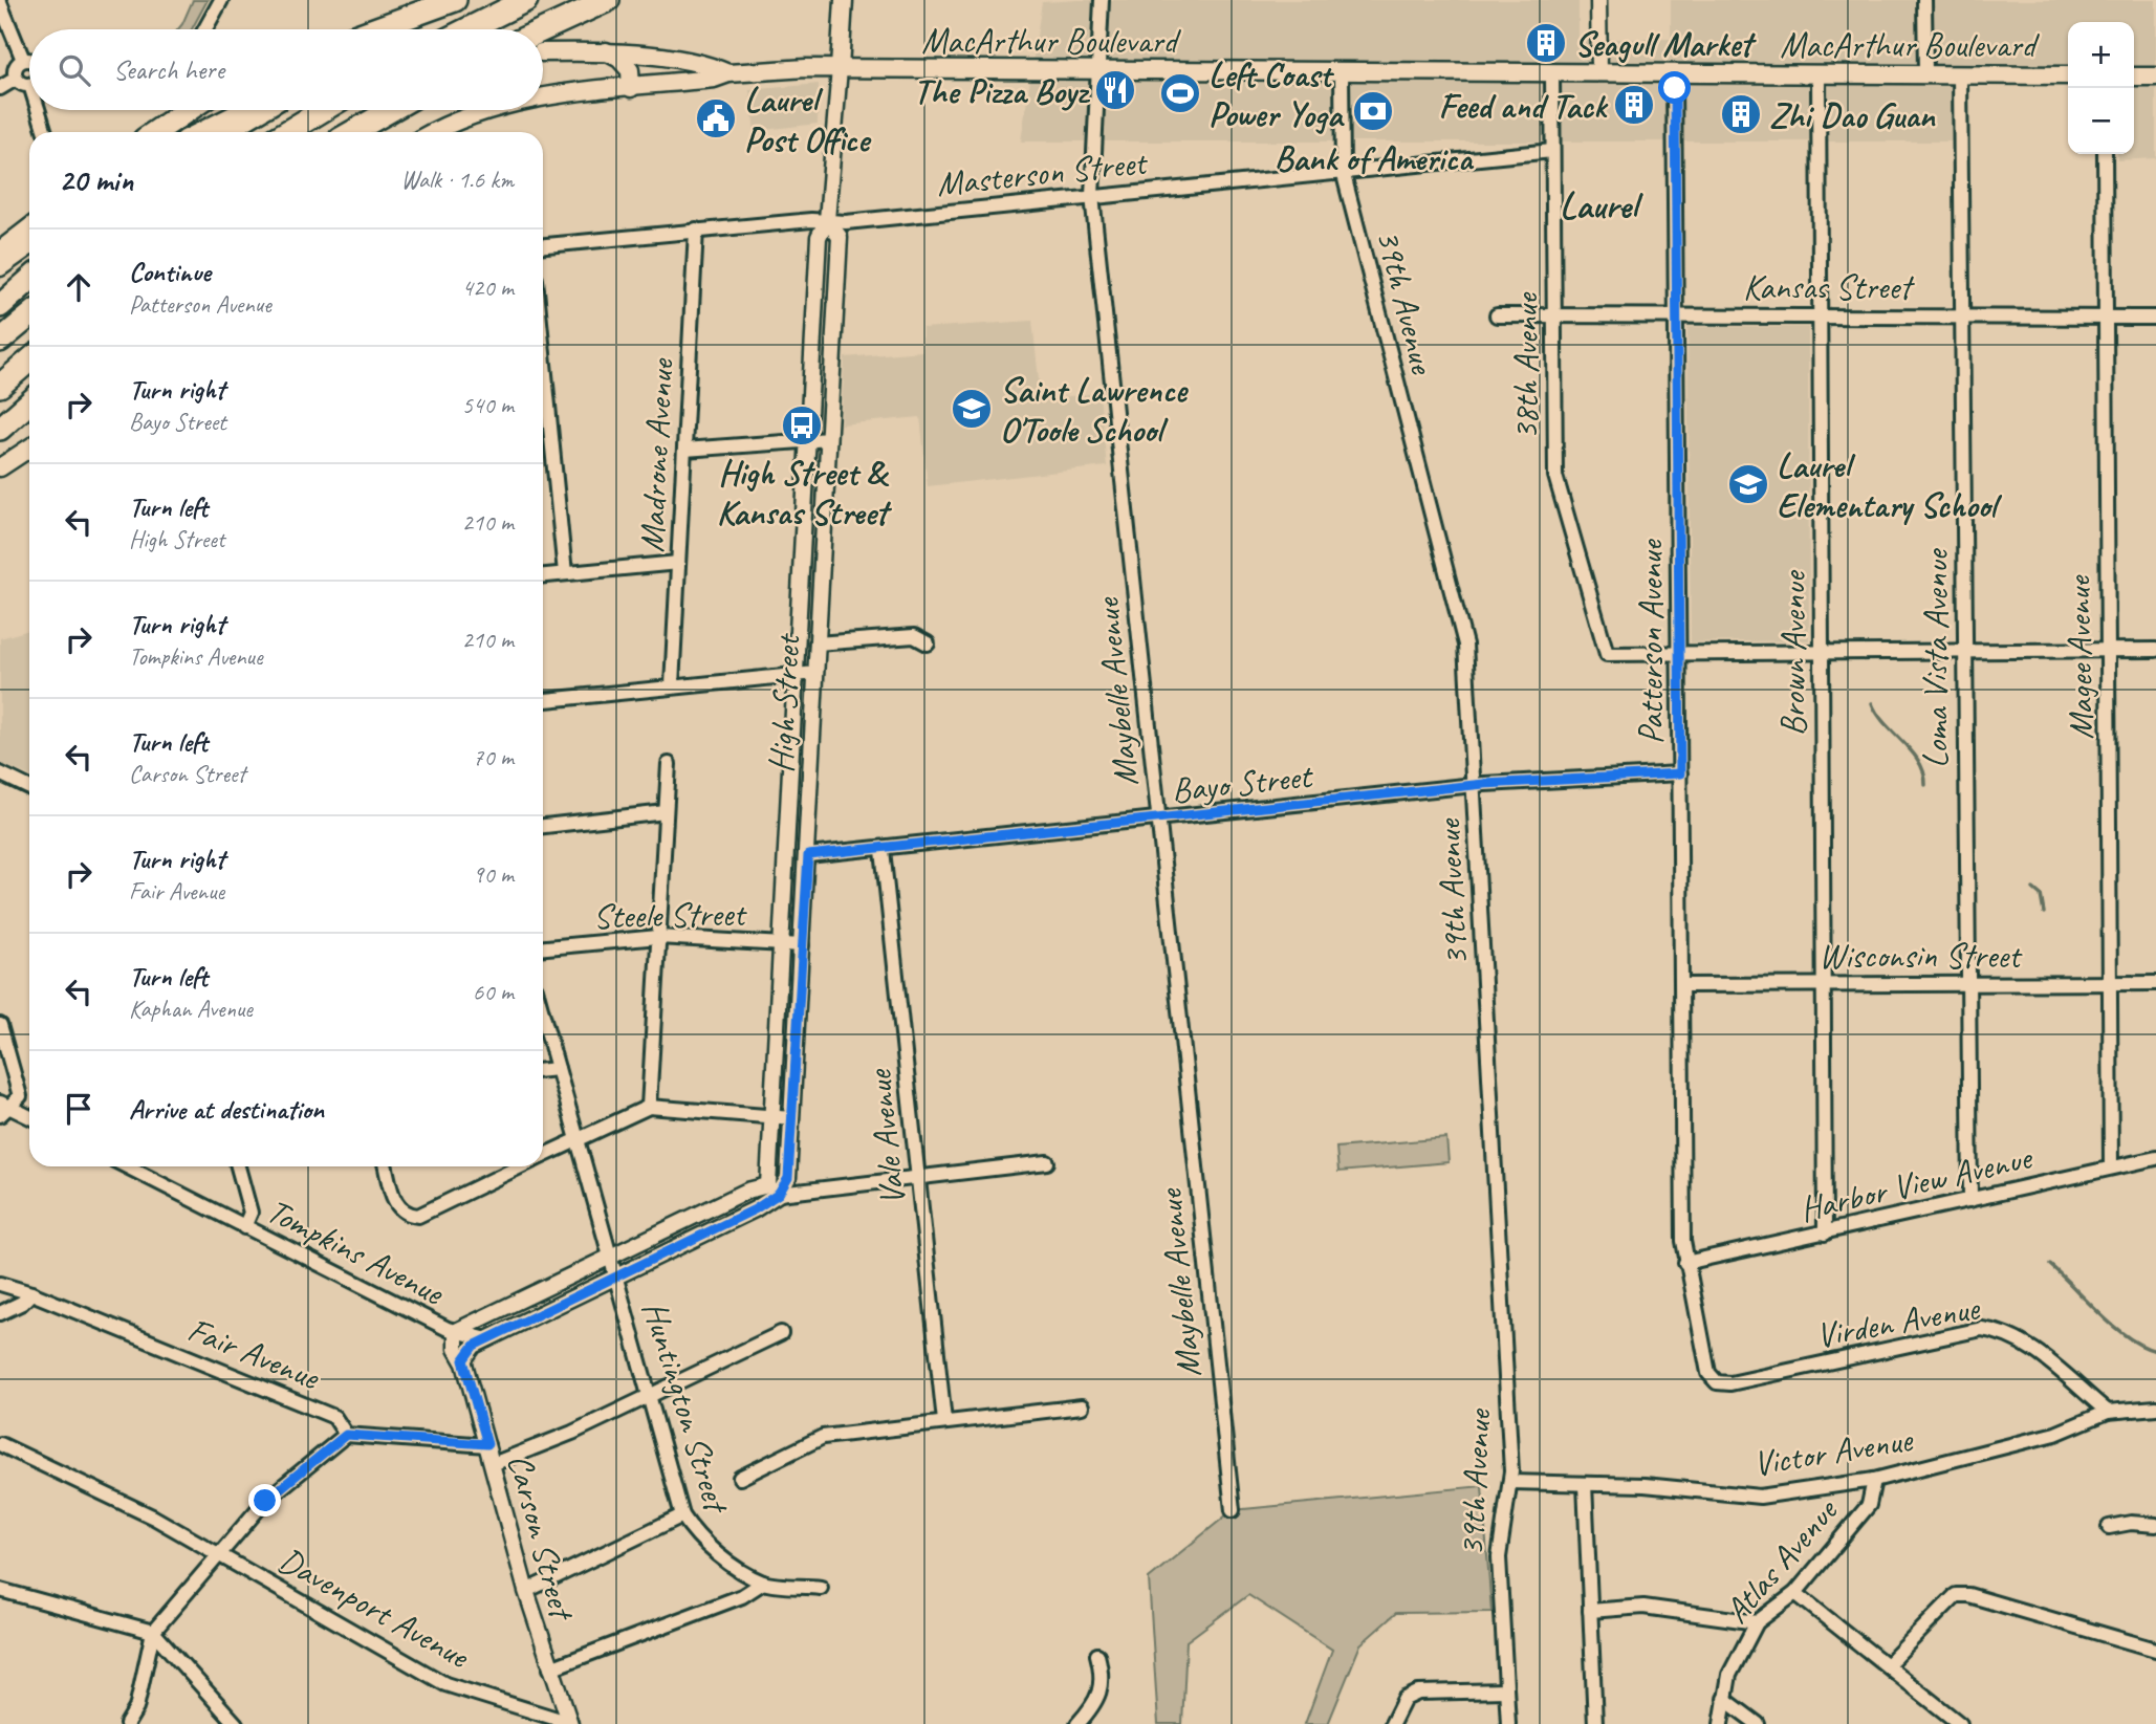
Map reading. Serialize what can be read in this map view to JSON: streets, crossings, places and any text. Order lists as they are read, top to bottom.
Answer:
{
  "streets": {
    "main road": ["MacArthur Boulevard", "High Street"],
    "street": [
      "Masterson Street",
      "Kansas Street",
      "39th Avenue",
      "38th Avenue",
      "Madrone Avenue",
      "Patterson Avenue",
      "Brown Avenue",
      "Magee Avenue",
      "Loma Vista Avenue",
      "Maybelle Avenue",
      "Bayo Street",
      "Steele Street",
      "Wisconsin Street",
      "Vale Avenue",
      "Harbor View Avenue",
      "Tompkins Avenue",
      "Virden Avenue",
      "Fair Avenue",
      "Huntington Street",
      "Victor Avenue",
      "Carson Street",
      "Atlas Avenue",
      "Davenport Avenue"
    ]
  },
  "crossings": [
    ["MacArthur Boulevard", "39th Avenue"],
    ["MacArthur Boulevard", "38th Avenue"],
    ["MacArthur Boulevard", "Patterson Avenue"],
    ["MacArthur Boulevard", "Brown Avenue"],
    ["MacArthur Boulevard", "Loma Vista Avenue"],
    ["MacArthur Boulevard", "Maybelle Avenue"],
    ["MacArthur Boulevard", "High Street"],
    ["Masterson Street", "39th Avenue"],
    ["Masterson Street", "38th Avenue"],
    ["Masterson Street", "Madrone Avenue"],
    ["Masterson Street", "Maybelle Avenue"],
    ["Masterson Street", "High Street"],
    ["Kansas Street", "38th Avenue"],
    ["Kansas Street", "Patterson Avenue"],
    ["Kansas Street", "Brown Avenue"],
    ["Kansas Street", "Magee Avenue"],
    ["Kansas Street", "Loma Vista Avenue"],
    ["39th Avenue", "Bayo Street"],
    ["39th Avenue", "Victor Avenue"],
    ["38th Avenue", "Patterson Avenue"],
    ["Patterson Avenue", "Bayo Street"],
    ["Patterson Avenue", "Wisconsin Street"],
    ["Patterson Avenue", "Harbor View Avenue"],
    ["Patterson Avenue", "Virden Avenue"],
    ["Brown Avenue", "Wisconsin Street"],
    ["Brown Avenue", "Harbor View Avenue"],
    ["Magee Avenue", "Wisconsin Street"],
    ["Magee Avenue", "Harbor View Avenue"],
    ["Loma Vista Avenue", "Wisconsin Street"],
    ["Loma Vista Avenue", "Harbor View Avenue"],
    ["Maybelle Avenue", "Bayo Street"],
    ["High Street", "Bayo Street"],
    ["High Street", "Steele Street"],
    ["High Street", "Tompkins Avenue"],
    ["Bayo Street", "Vale Avenue"],
    ["Vale Avenue", "Tompkins Avenue"],
    ["Tompkins Avenue", "Huntington Street"],
    ["Tompkins Avenue", "Carson Street"],
    ["Virden Avenue", "Victor Avenue"],
    ["Victor Avenue", "Atlas Avenue"],
    ["Carson Street", "Davenport Avenue"]
  ],
  "districts": ["Laurel"],
  "places": {
    "building": ["Seagull Market", "Feed and Tack", "Zhi Dao Guan"],
    "restaurant": ["The Pizza Boyz"],
    "sports": ["Left Coast Power Yoga"],
    "bank": ["Bank of America"],
    "public building": ["Laurel Post Office"],
    "school or university": ["Saint Lawrence O'Toole School", "Laurel Elementary School"],
    "bus stop": ["High Street & Kansas Street"]
  },
  "page": {
    "map_buttons": ["+", "−"],
    "search": "Search here",
    "heading": ["20 min", "Walk · 1.6 km"],
    "list": [
      ["Continue", "Patterson Avenue", "420 m"],
      ["Turn right", "Bayo Street", "540 m"],
      ["Turn left", "High Street", "210 m"],
      ["Turn right", "Tompkins Avenue", "210 m"],
      ["Turn left", "Carson Street", "70 m"],
      ["Turn right", "Fair Avenue", "90 m"],
      ["Turn left", "Kaphan Avenue", "60 m"],
      "Arrive at destination"
    ]
  }
}
